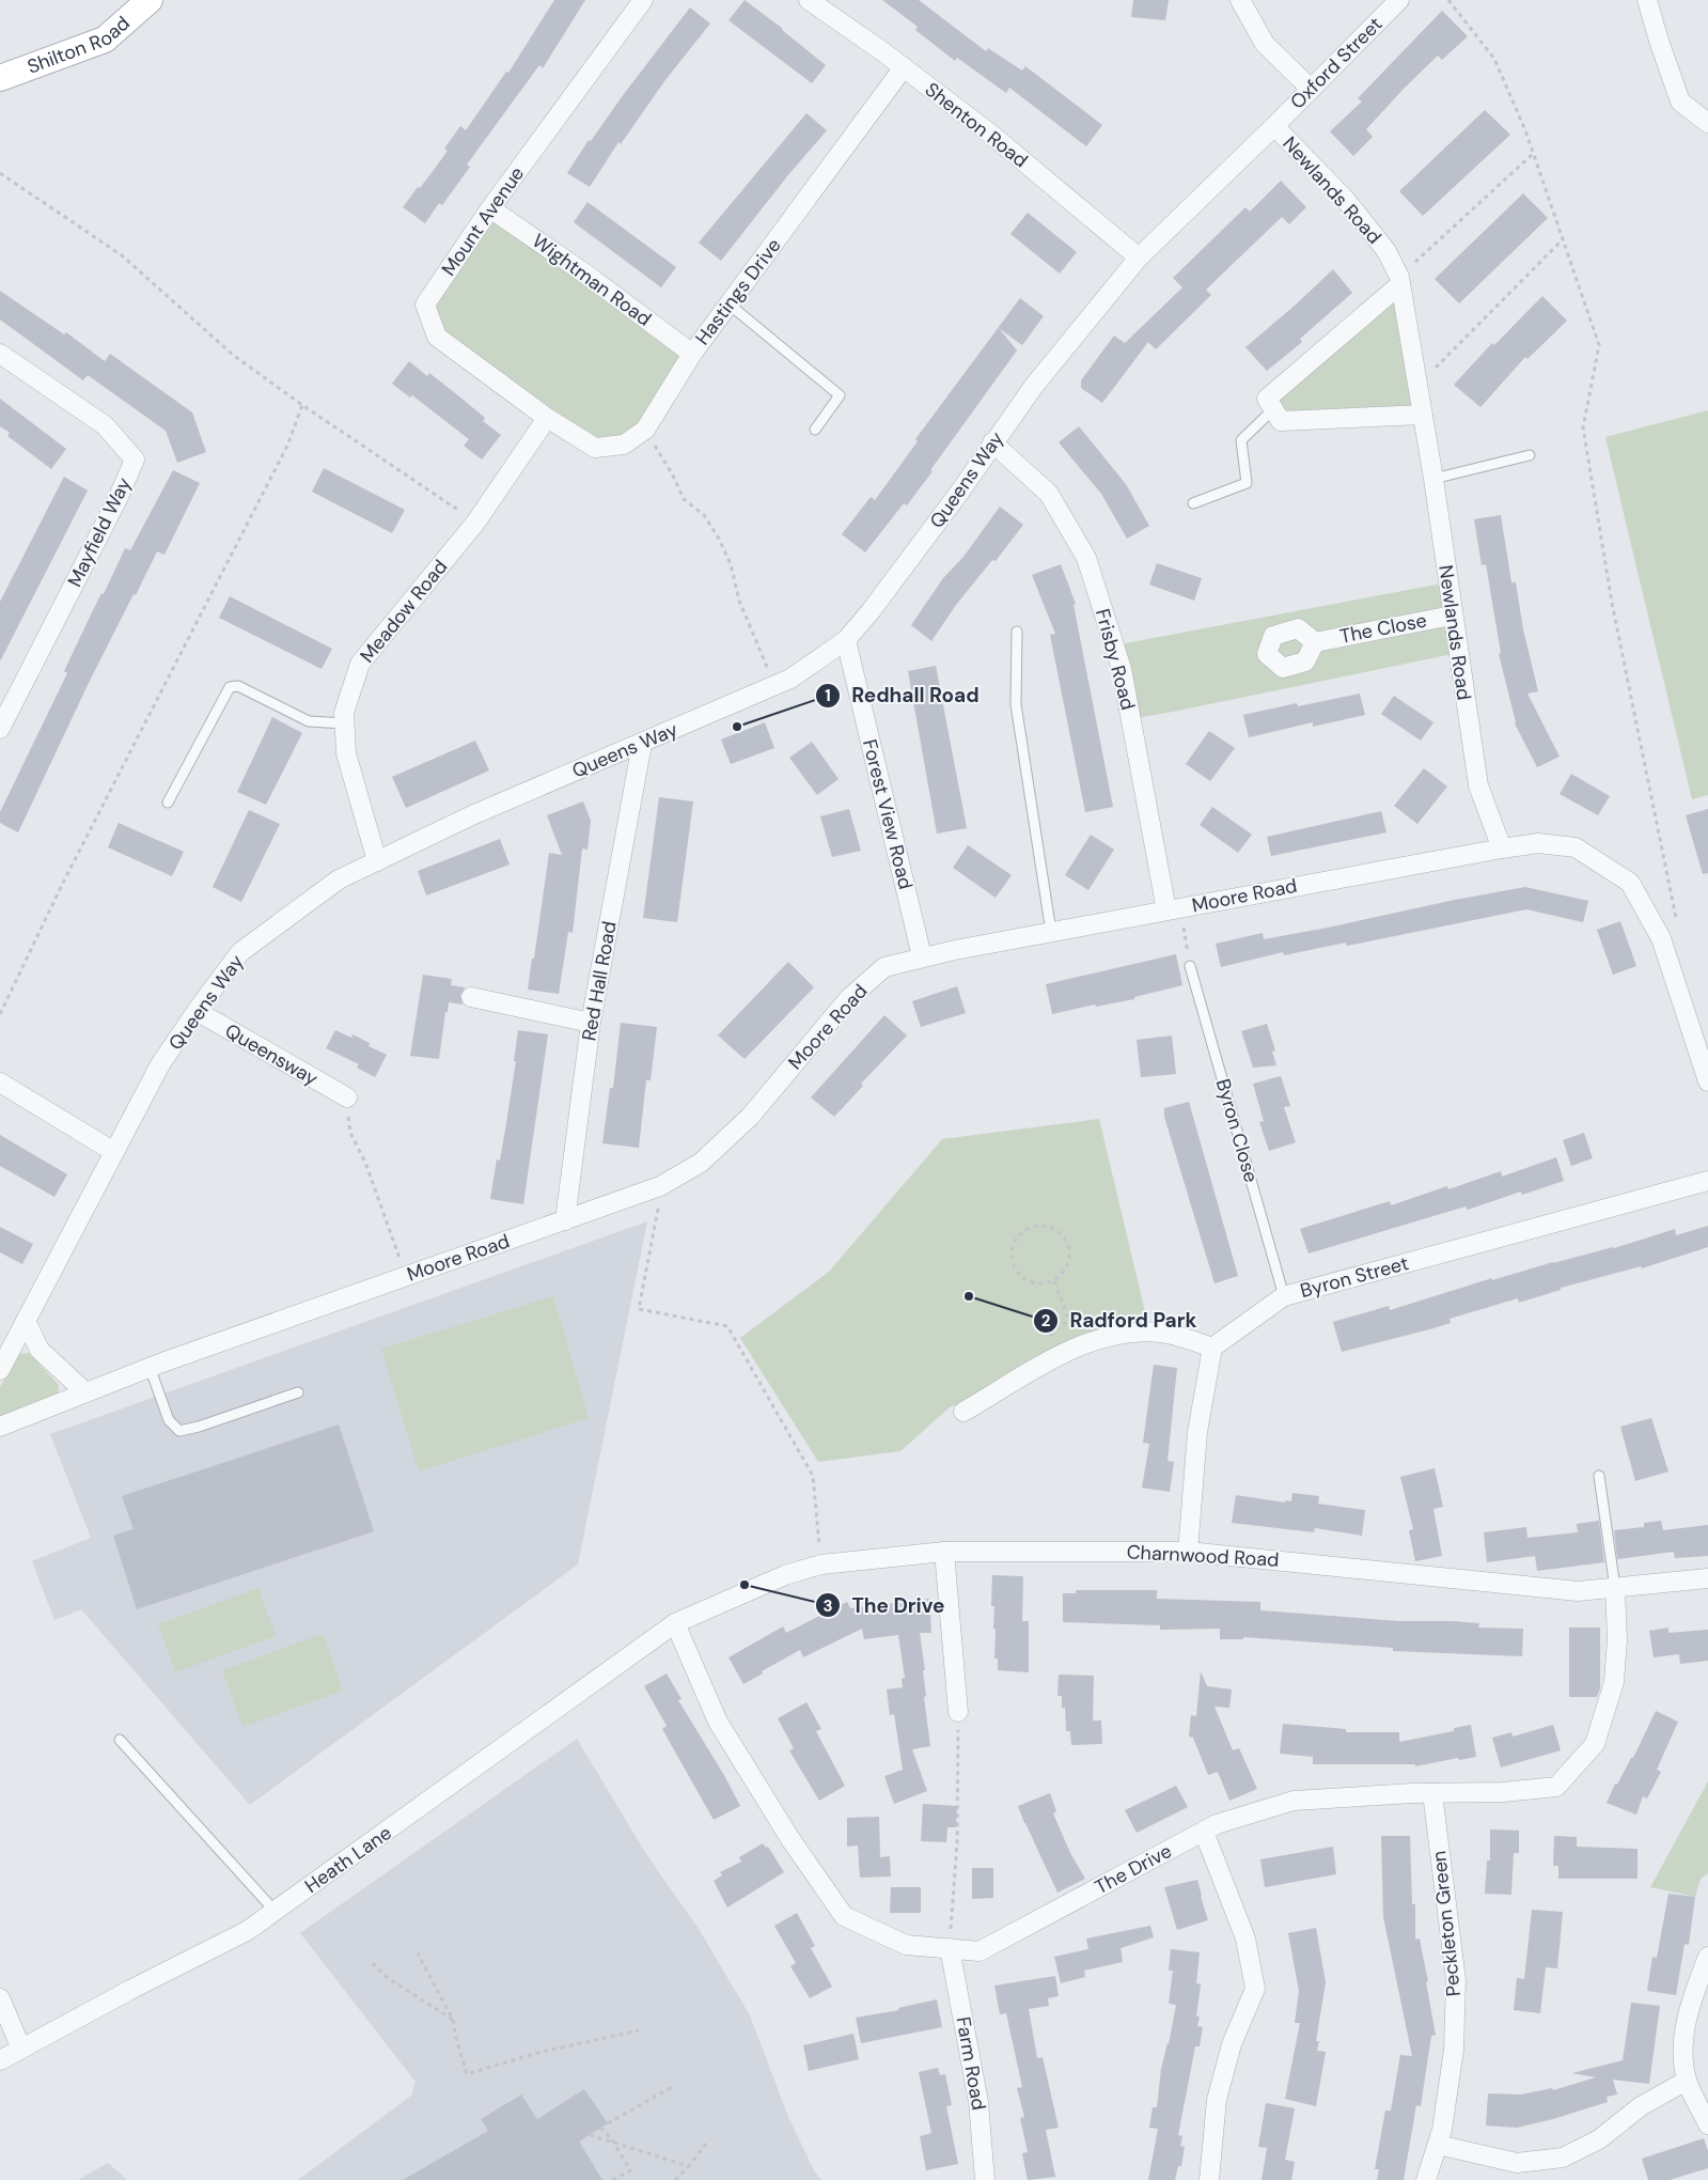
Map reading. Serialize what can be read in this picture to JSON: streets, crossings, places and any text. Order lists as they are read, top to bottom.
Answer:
{
  "streets": {
    "street": [
      "Shilton Road",
      "Oxford Street",
      "Shenton Road",
      "Newlands Road",
      "Mount Avenue",
      "Wightman Road",
      "Hastings Drive",
      "Queens Way",
      "Mayfield Way",
      "Meadow Road",
      "The Close",
      "Frisby Road",
      "Forest View Road",
      "Moore Road",
      "Red Hall Road",
      "Queensway",
      "Byron Street",
      "Charnwood Road",
      "Heath Lane",
      "The Drive",
      "Peckleton Green",
      "Farm Road"
    ],
    "lane": ["Byron Close"]
  },
  "crossings": [
    ["Oxford Street", "Newlands Road"],
    ["Oxford Street", "Queens Way"],
    ["Shenton Road", "Hastings Drive"],
    ["Shenton Road", "Queens Way"],
    ["Newlands Road", "Queens Way"],
    ["Newlands Road", "The Close"],
    ["Newlands Road", "Moore Road"],
    ["Mount Avenue", "Wightman Road"],
    ["Mount Avenue", "Hastings Drive"],
    ["Mount Avenue", "Meadow Road"],
    ["Wightman Road", "Hastings Drive"],
    ["Hastings Drive", "Meadow Road"],
    ["Queens Way", "Meadow Road"],
    ["Queens Way", "Frisby Road"],
    ["Queens Way", "Forest View Road"],
    ["Queens Way", "Red Hall Road"],
    ["Queens Way", "Queensway"],
    ["Frisby Road", "Moore Road"],
    ["Forest View Road", "Moore Road"],
    ["Moore Road", "Red Hall Road"],
    ["Byron Close", "Byron Street"],
    ["Charnwood Road", "Heath Lane"],
    ["Charnwood Road", "The Drive"],
    ["Heath Lane", "The Drive"],
    ["The Drive", "Peckleton Green"],
    ["The Drive", "Farm Road"]
  ],
  "places": ["Redhall Road", "Radford Park", "The Drive"]
}
